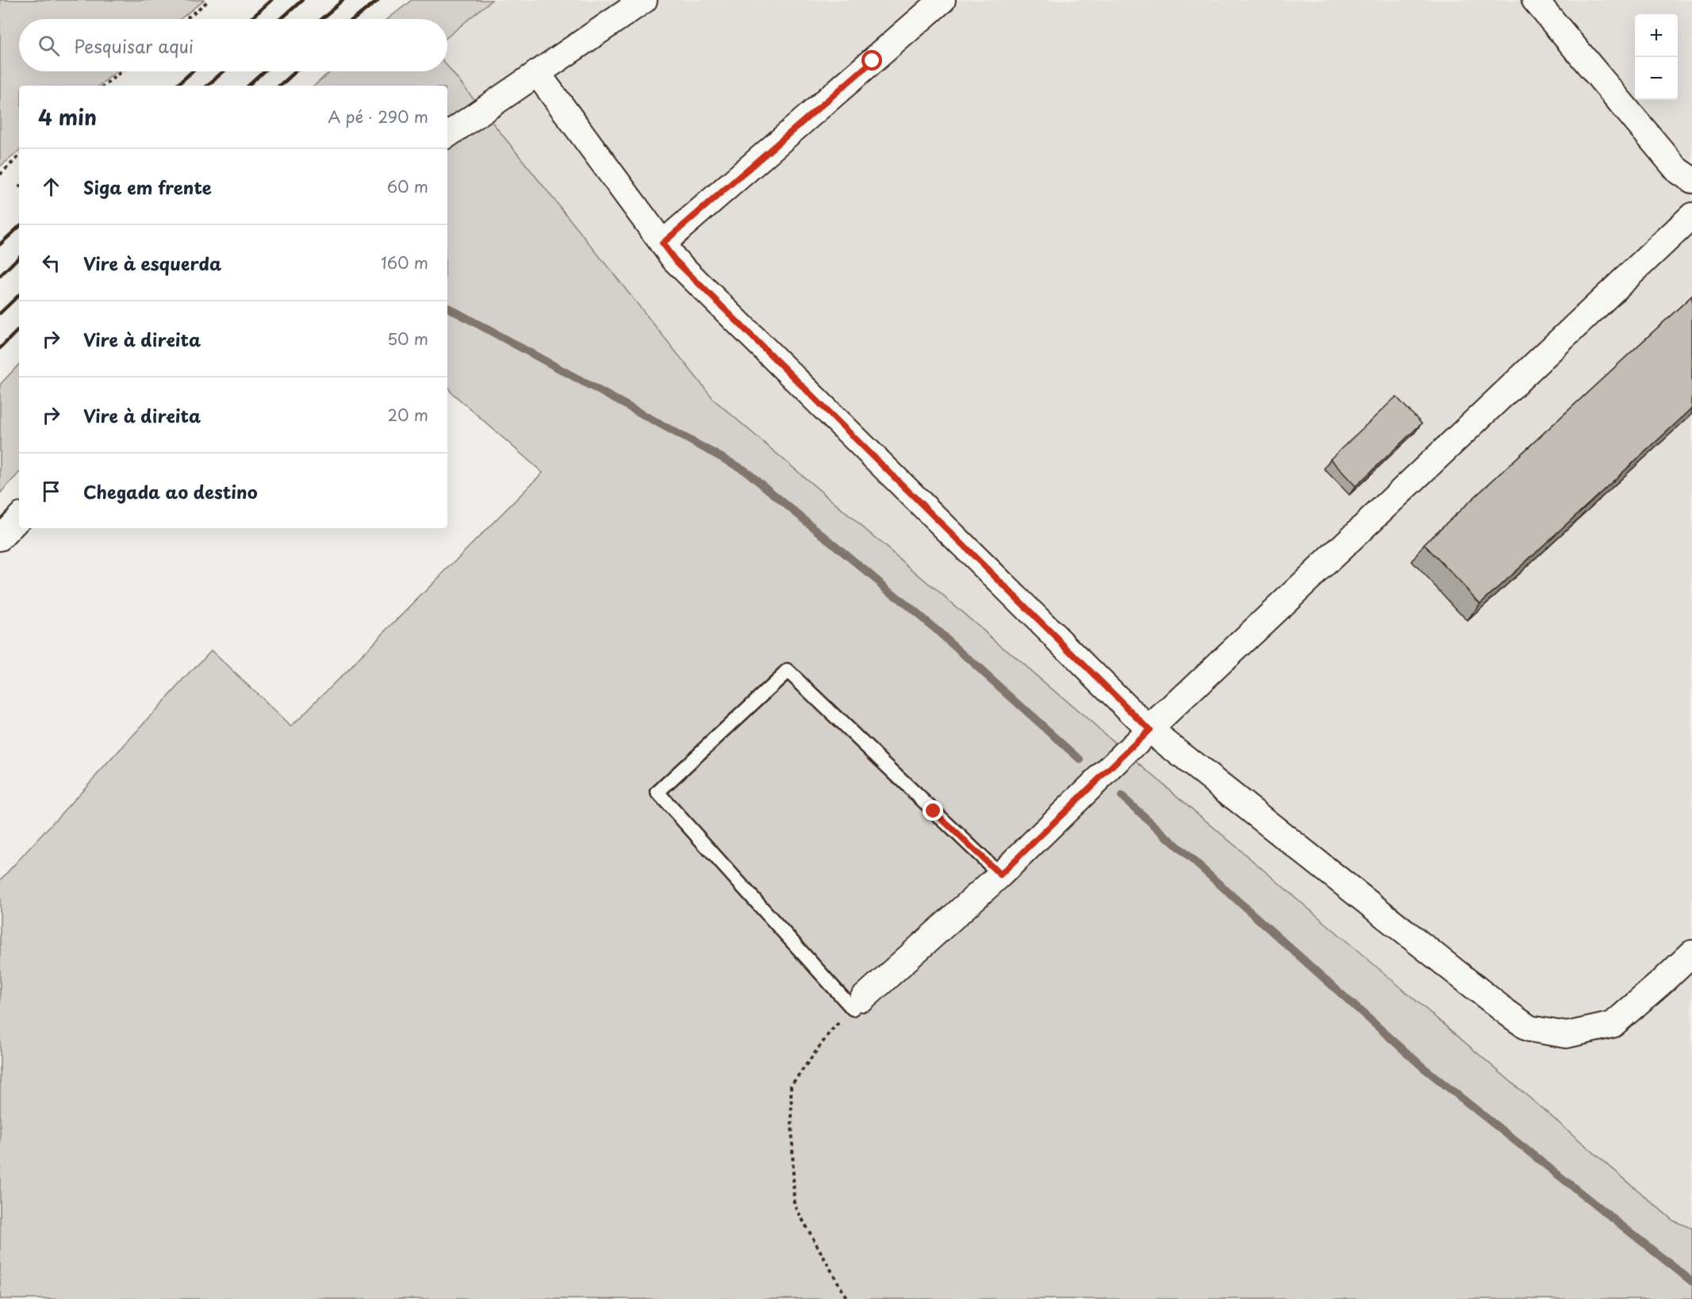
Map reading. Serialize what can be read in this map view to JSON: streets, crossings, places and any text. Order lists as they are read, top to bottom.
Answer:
{
  "page": {
    "map_buttons": ["+", "−"],
    "search": "Pesquisar aqui",
    "heading": ["4 min", "A pé · 290 m"],
    "list": [
      ["Siga em frente", "60 m"],
      ["Vire à esquerda", "160 m"],
      ["Vire à direita", "50 m"],
      ["Vire à direita", "20 m"],
      "Chegada ao destino"
    ]
  }
}
